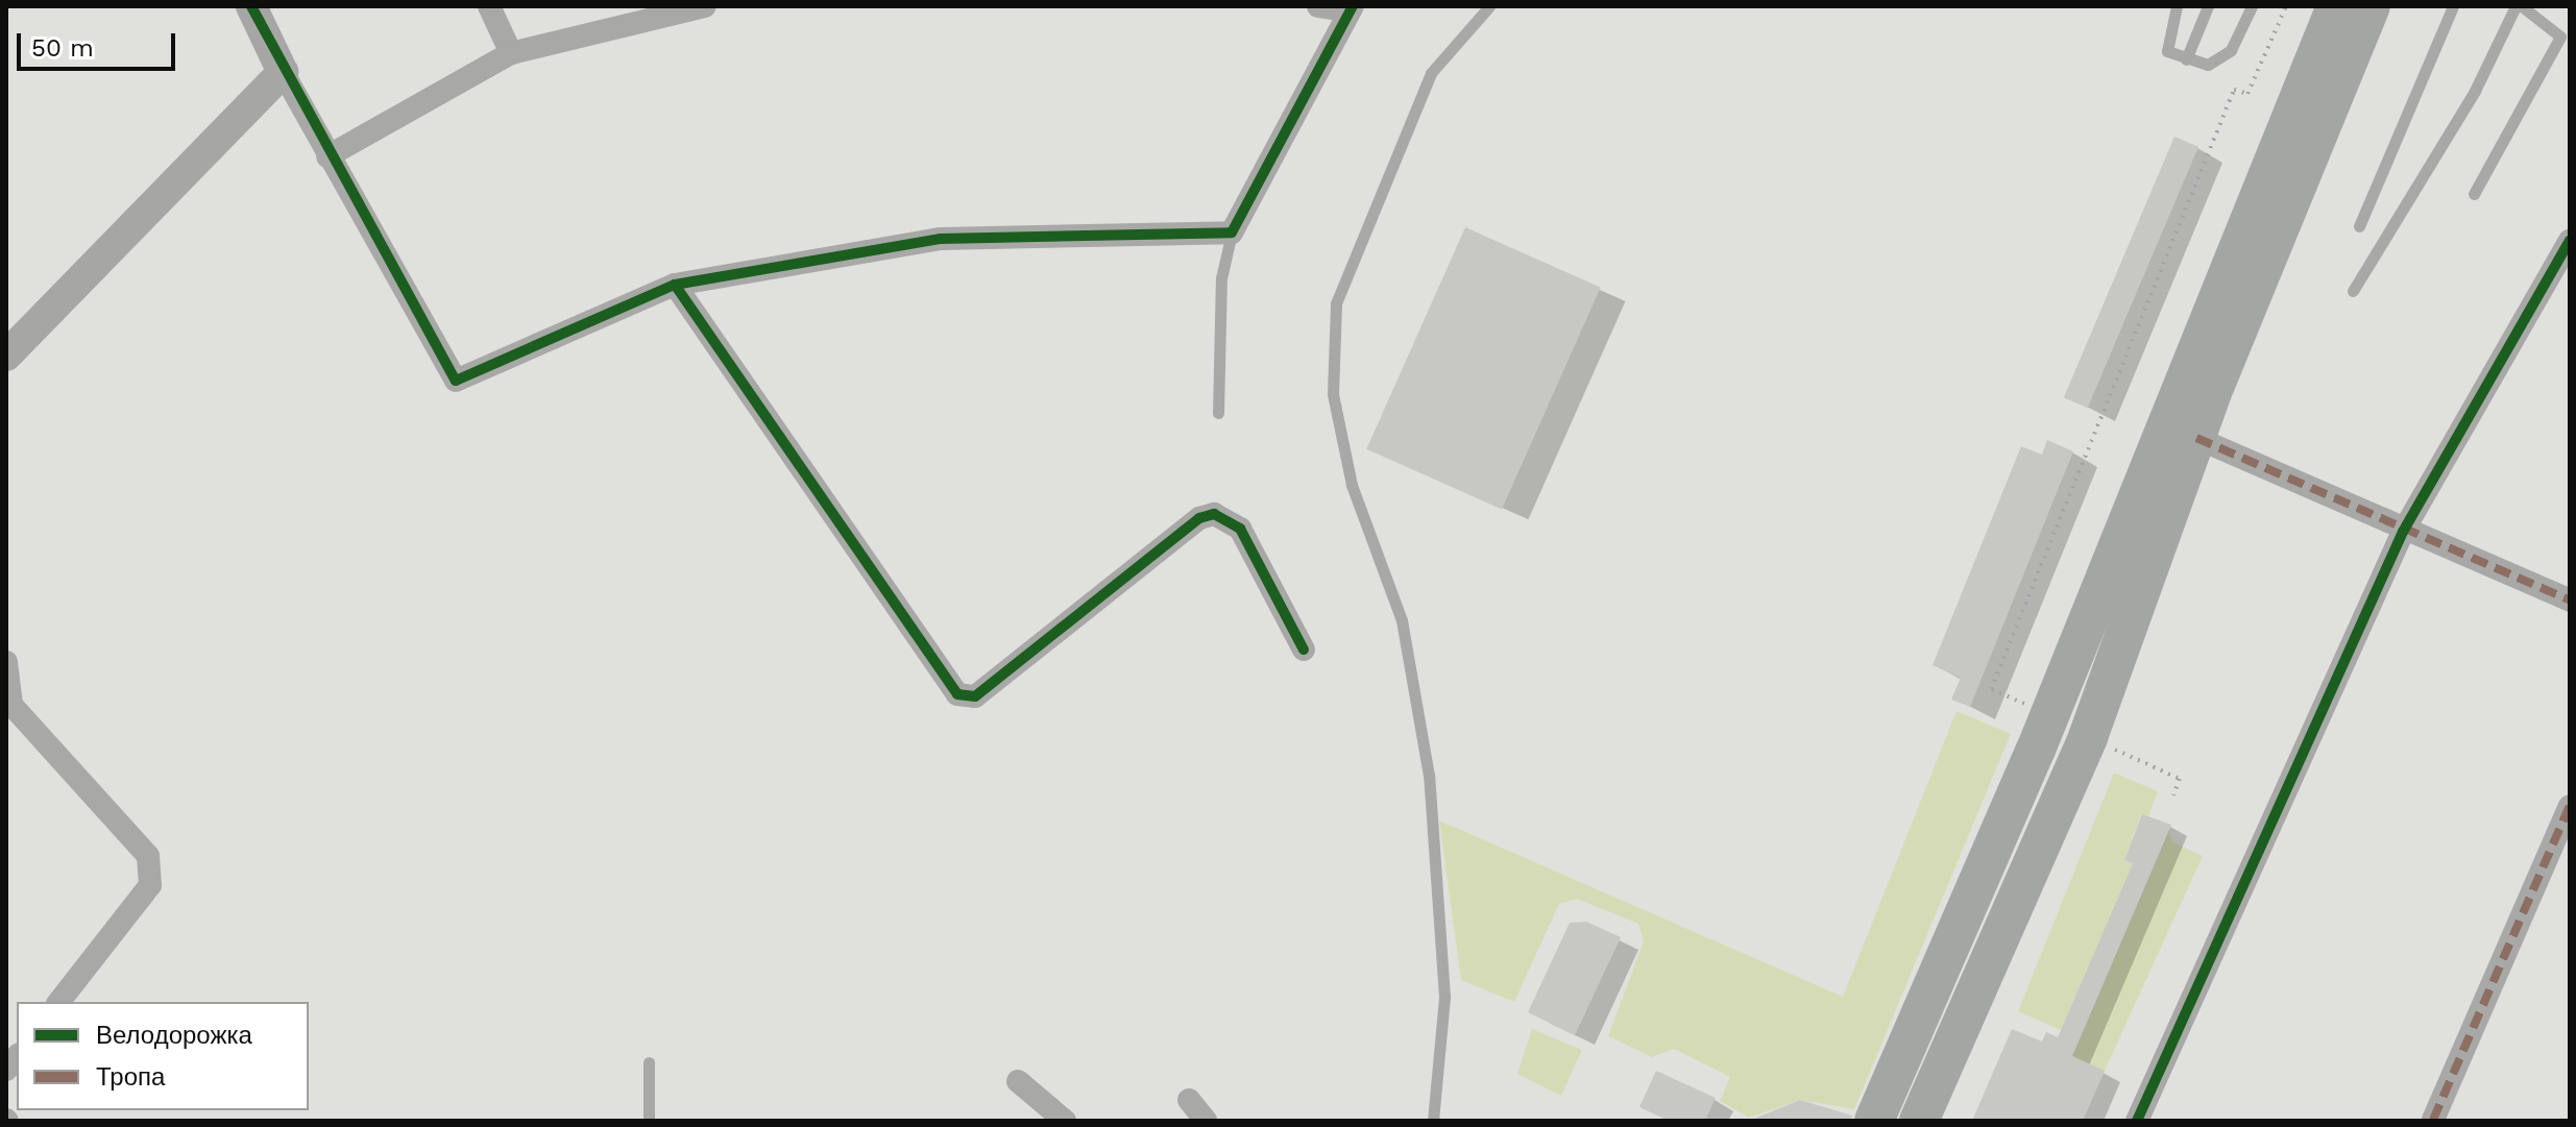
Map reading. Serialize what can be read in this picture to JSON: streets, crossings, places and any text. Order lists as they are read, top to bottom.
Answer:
{
  "legend": ["Велодорожка", "Тропа"],
  "scale_bar": "50 m"
}
